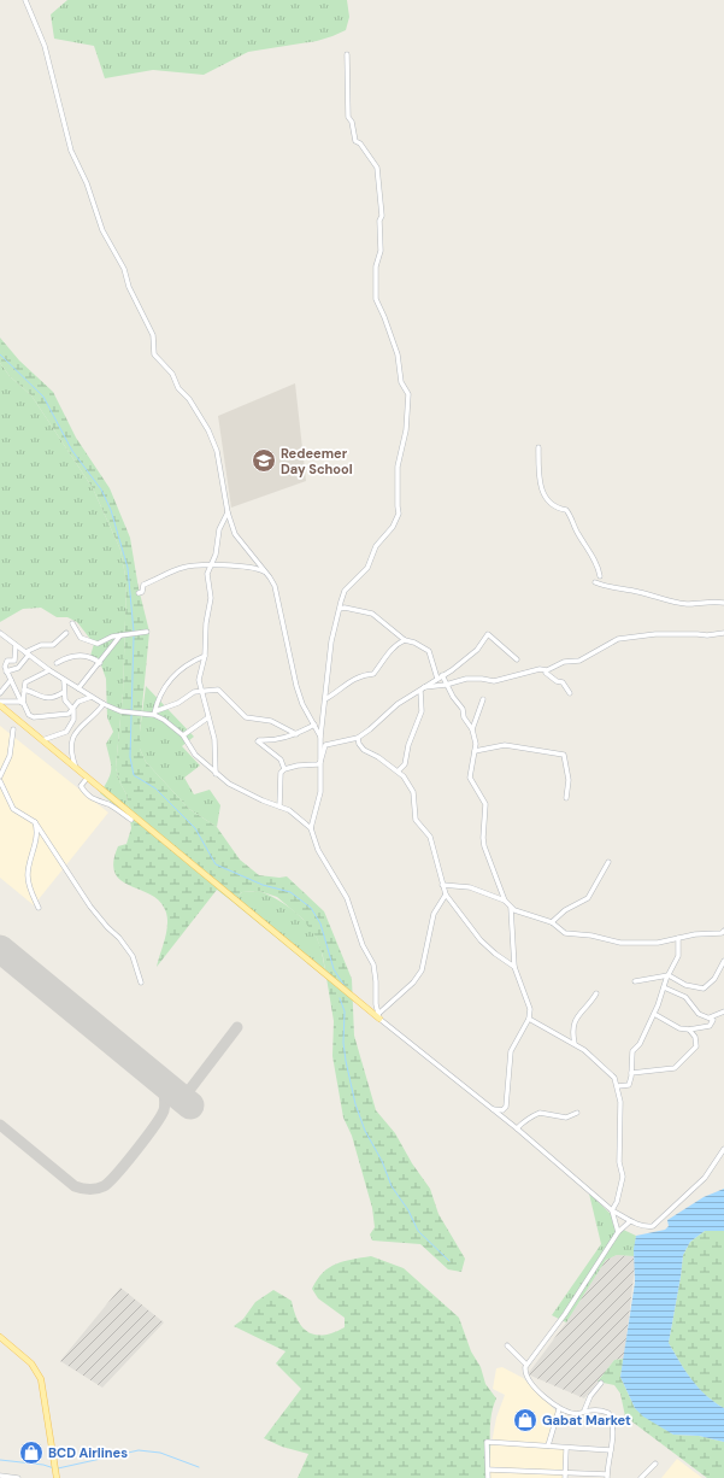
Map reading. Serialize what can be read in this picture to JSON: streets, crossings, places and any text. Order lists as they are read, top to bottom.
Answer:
{
  "places": {
    "school or university": ["Redeemer Day School"],
    "shop": ["Gabat Market", "BCD Airlines"]
  }
}
